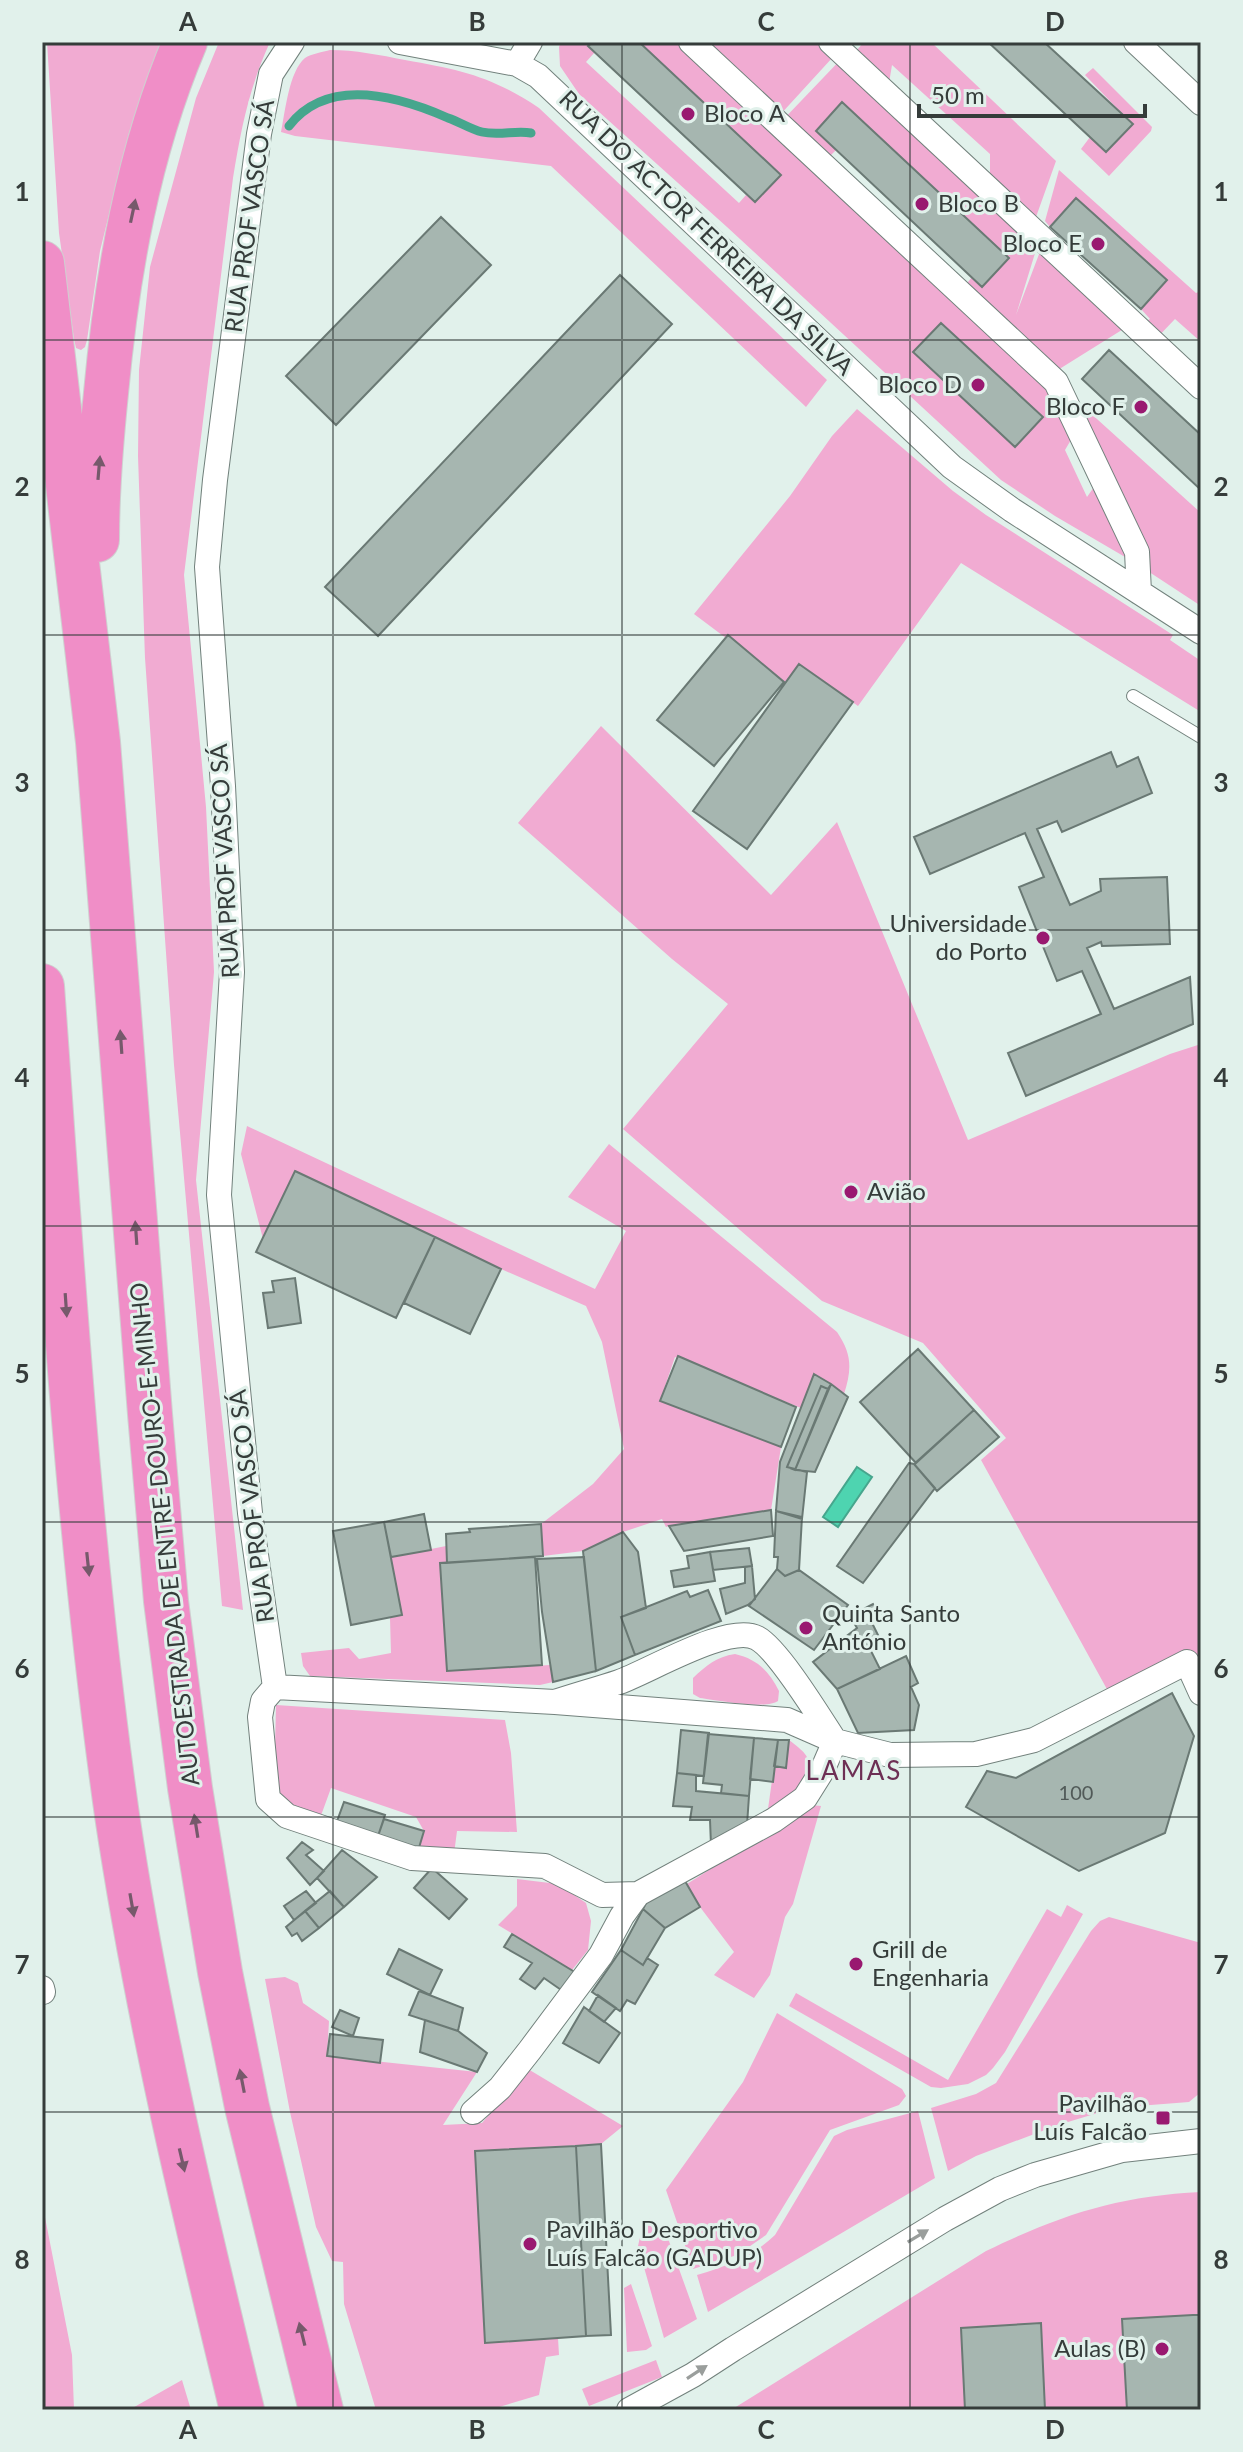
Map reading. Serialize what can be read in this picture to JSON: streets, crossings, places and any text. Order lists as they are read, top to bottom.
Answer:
{
  "streets": {
    "highway": ["AUTOESTRADA DE ENTRE-DOURO-E-MINHO"],
    "street": ["RUA PROF VASCO SÁ", "RUA DO ACTOR FERREIRA DA SILVA"]
  },
  "districts": ["LAMAS"],
  "places": {
    "other": [
      "Bloco A",
      "Bloco B",
      "Bloco E",
      "Bloco D",
      "Bloco F",
      "Universidade do Porto",
      "Avião",
      "Quinta Santo António",
      "Grill de Engenharia",
      "Pavilhão Desportivo Luís Falcão (GADUP)",
      "Aulas (B)"
    ],
    "transit": ["Pavilhão Luís Falcão"]
  },
  "house_numbers": ["100"],
  "scale_bar": "50 m",
  "grid": {
    "columns": [
      "A",
      "B",
      "C",
      "D"
    ],
    "rows": [
      "1",
      "2",
      "3",
      "4",
      "5",
      "6",
      "7",
      "8"
    ]
  }
}
